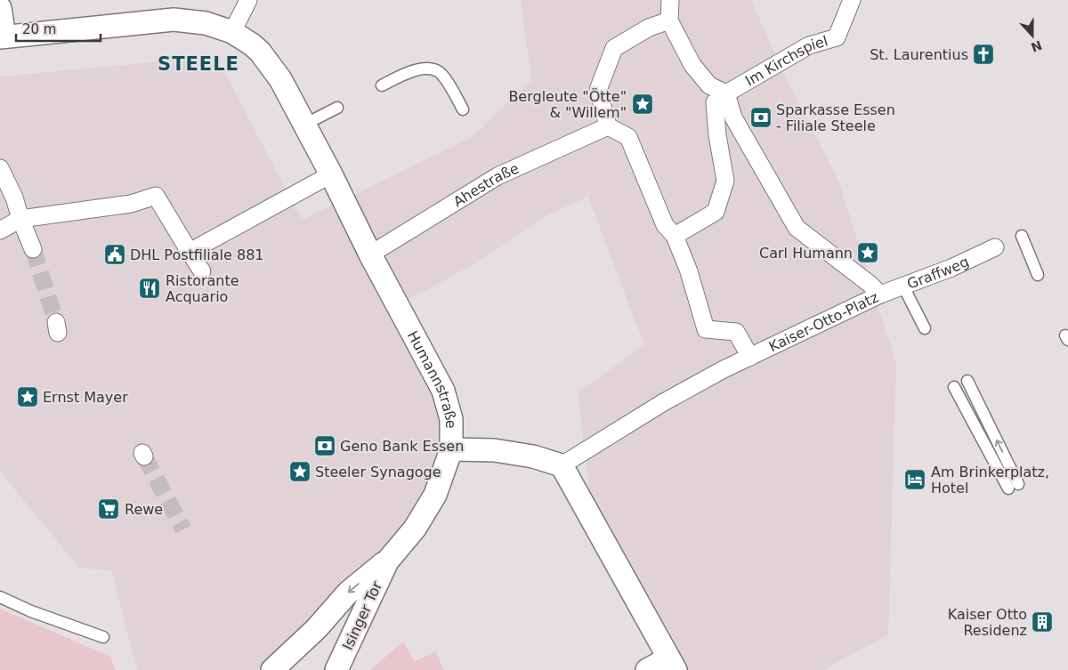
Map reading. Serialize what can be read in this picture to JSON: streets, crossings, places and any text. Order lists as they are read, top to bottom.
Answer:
{
  "streets": {
    "street": [
      "Im Kirchspiel",
      "Ahestraße",
      "Graffweg",
      "Kaiser-Otto-Platz",
      "Humannstraße",
      "Isinger Tor"
    ]
  },
  "crossings": [
    ["Im Kirchspiel", "Kaiser-Otto-Platz"],
    ["Ahestraße", "Kaiser-Otto-Platz"],
    ["Ahestraße", "Humannstraße"],
    ["Graffweg", "Kaiser-Otto-Platz"],
    ["Kaiser-Otto-Platz", "Humannstraße"],
    ["Humannstraße", "Isinger Tor"]
  ],
  "districts": ["STEELE"],
  "places": {
    "church": ["St. Laurentius"],
    "place": [
      "Bergleute \"Ötte\" & \"Willem\"",
      "Carl Humann",
      "Ernst Mayer",
      "Steeler Synagoge"
    ],
    "bank": ["Sparkasse Essen - Filiale Steele", "Geno Bank Essen"],
    "public building": ["DHL Postfiliale 881"],
    "restaurant": ["Ristorante Acquario"],
    "hotel": ["Am Brinkerplatz, Hotel"],
    "supermarket": ["Rewe"],
    "building": ["Kaiser Otto Residenz"]
  },
  "scale_bar": "20 m",
  "north": "bottom"
}
